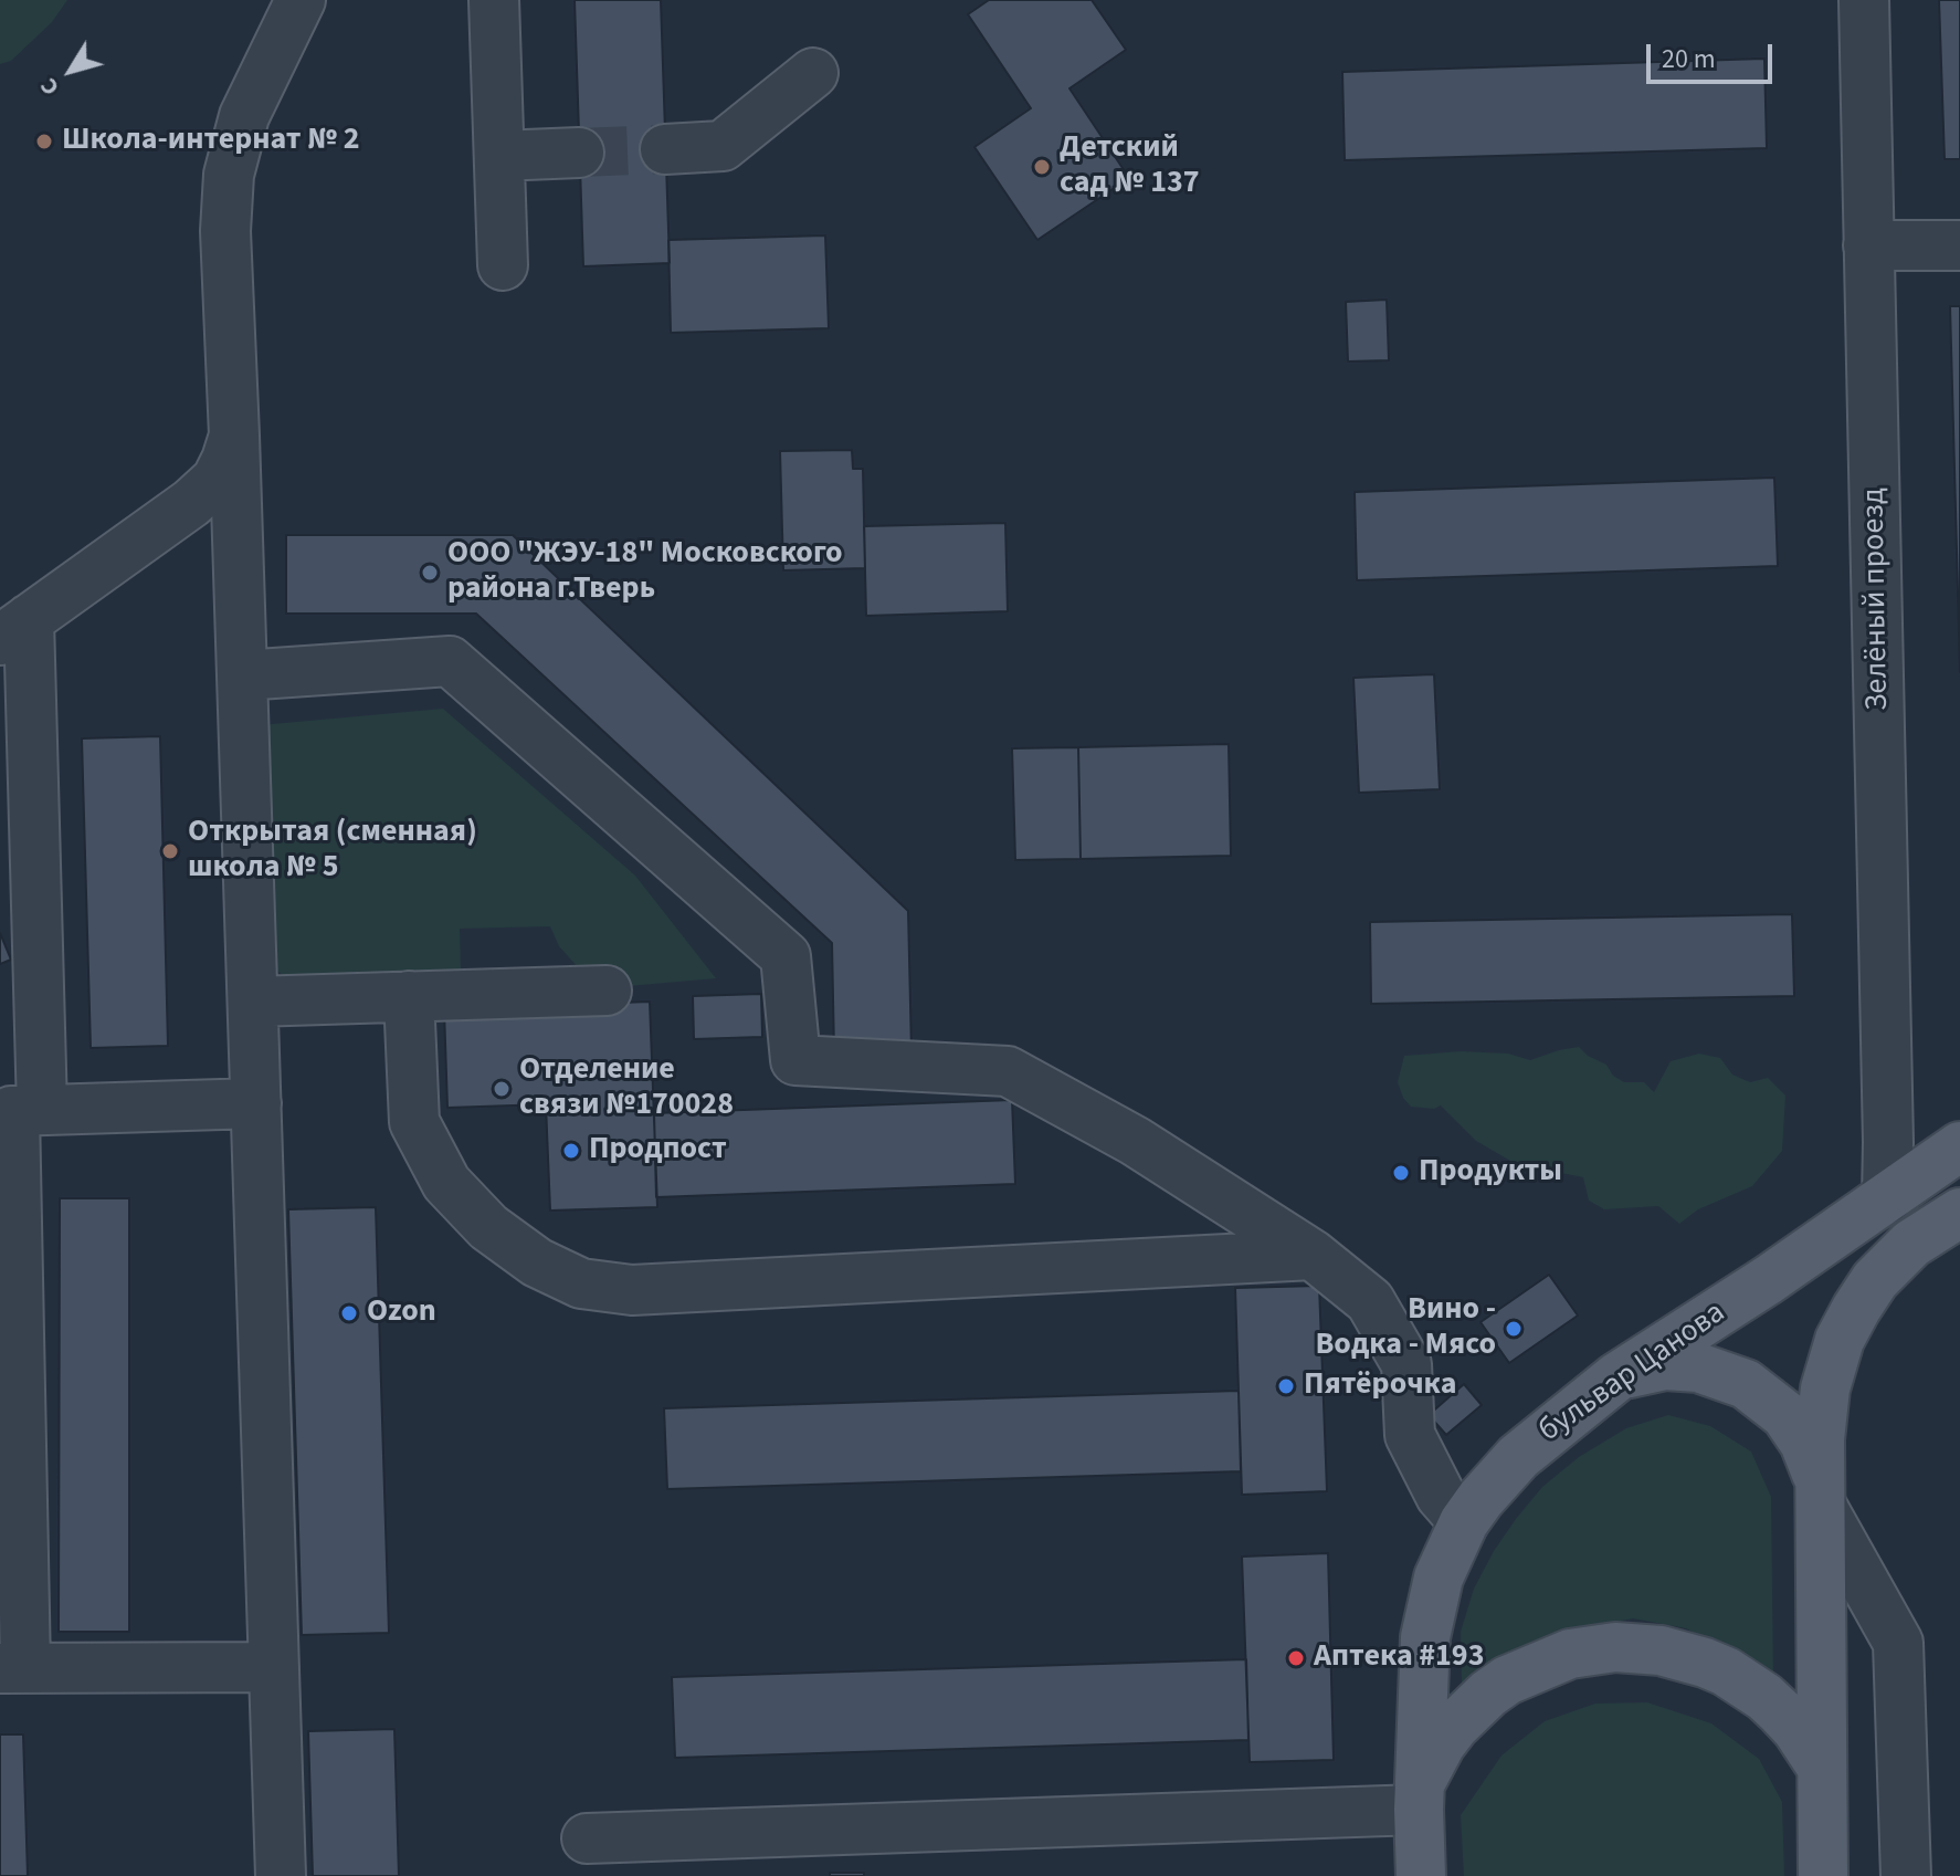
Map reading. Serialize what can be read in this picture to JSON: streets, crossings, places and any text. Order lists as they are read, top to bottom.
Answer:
{
  "streets": {
    "main road": ["бульвар Цанова"],
    "street": ["Зелёный проезд"]
  },
  "crossings": [
    ["Зелёный проезд", "бульвар Цанова"]
  ],
  "places": [
    "Школа-интернат № 2",
    "Детский сад № 137",
    "ООО \"ЖЭУ-18\" Московского района г.Тверь",
    "Открытая (сменная) школа № 5",
    "Отделение связи №170028",
    "Продпост",
    "Продукты",
    "Ozon",
    "Вино - Водка - Мясо",
    "Пятёрочка",
    "Аптека #193"
  ],
  "scale_bar": "20 m",
  "north": "bottom left"
}
